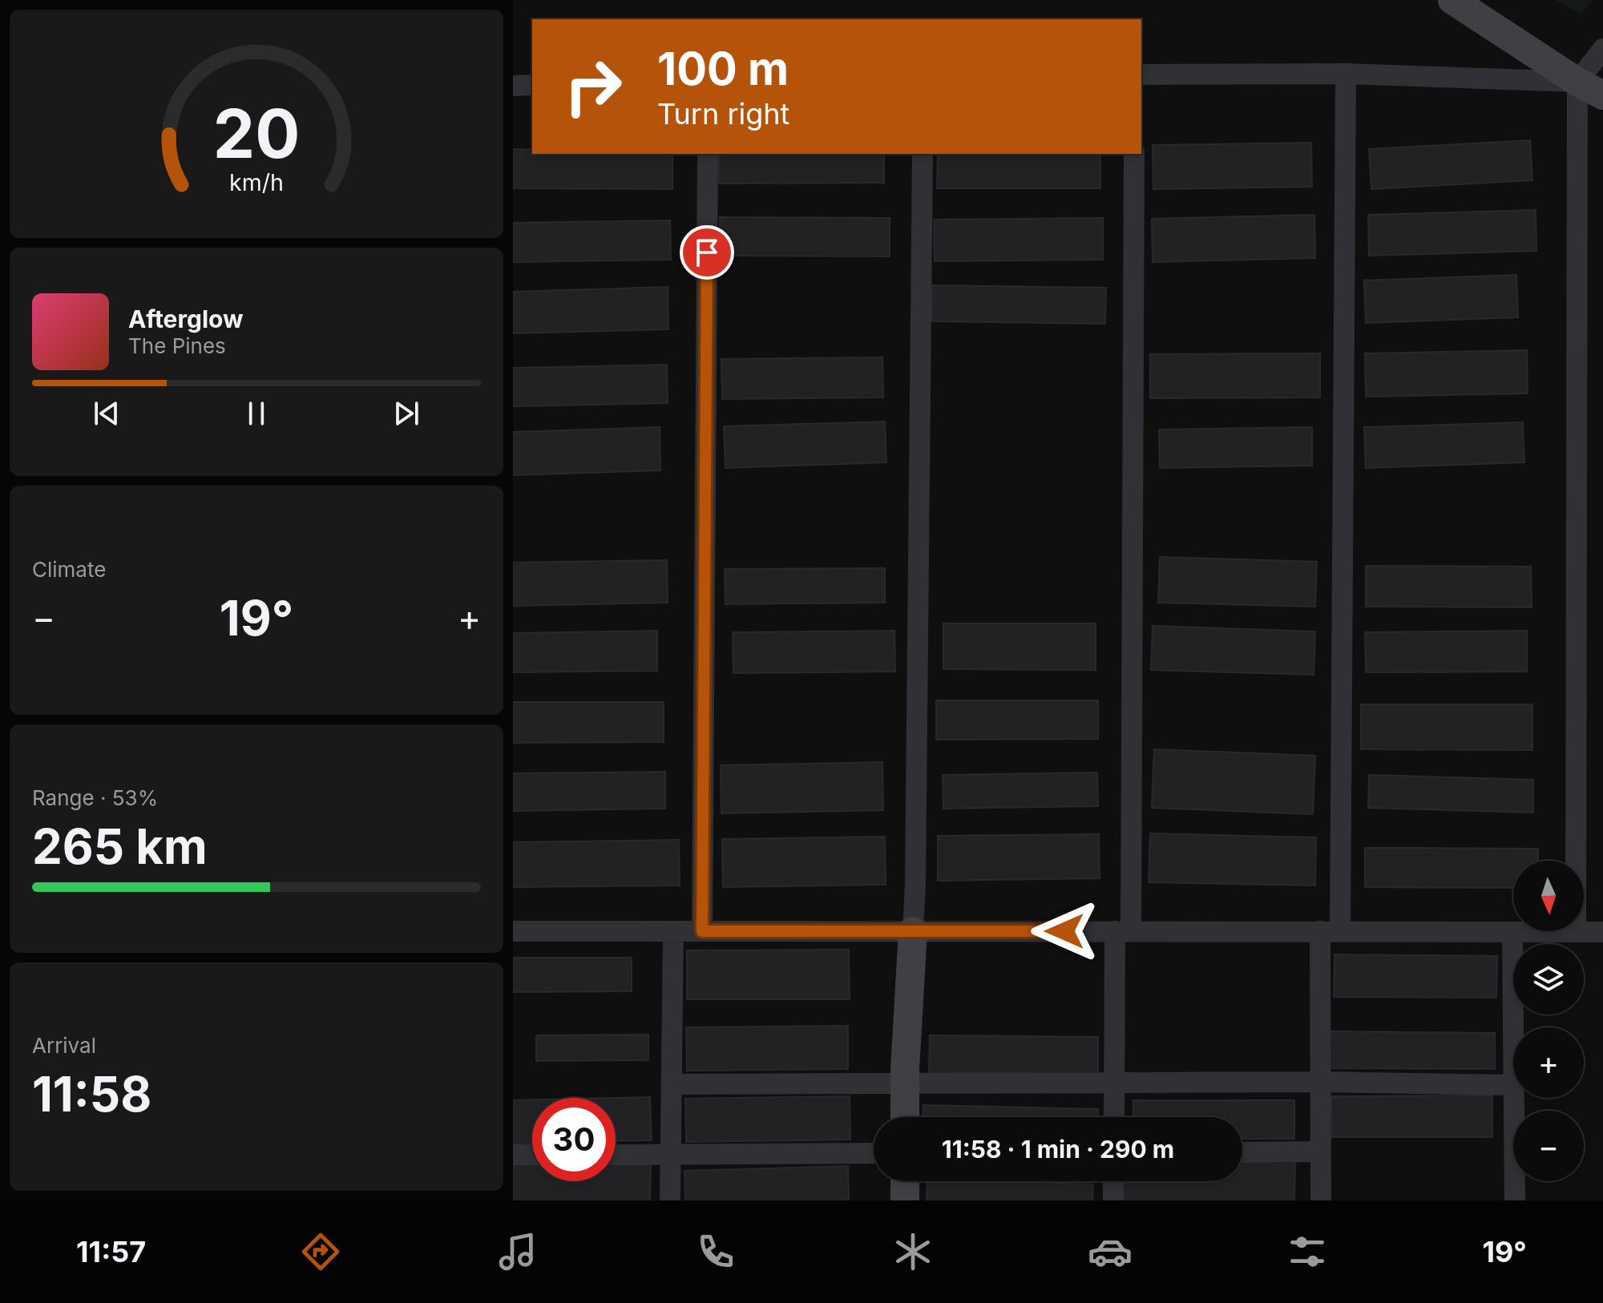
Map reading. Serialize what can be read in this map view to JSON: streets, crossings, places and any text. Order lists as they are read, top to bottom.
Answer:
{
  "north": "bottom",
  "page": {
    "turn": ["100 m", "Turn right"],
    "song": ["Afterglow", "The Pines"],
    "tile": [
      "Climate",
      ["Range · 53%", "265 km"],
      ["Arrival", "11:58"]
    ],
    "heat": ["−", "19°", "+"],
    "map_buttons": ["+", "−"],
    "limit": "30",
    "trip": "11:58 · 1 min · 290 m",
    "tabs": ["11:57", "19°"],
    "gauge": ["20", "km/h"]
  }
}
